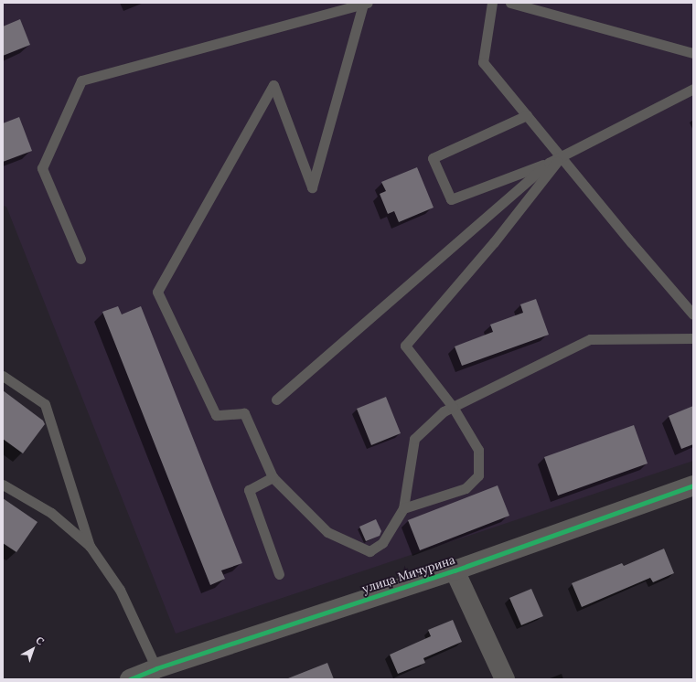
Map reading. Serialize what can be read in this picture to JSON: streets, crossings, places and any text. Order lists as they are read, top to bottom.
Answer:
{
  "streets": {
    "street": ["улица Мичурина"]
  },
  "north": "top right"
}
